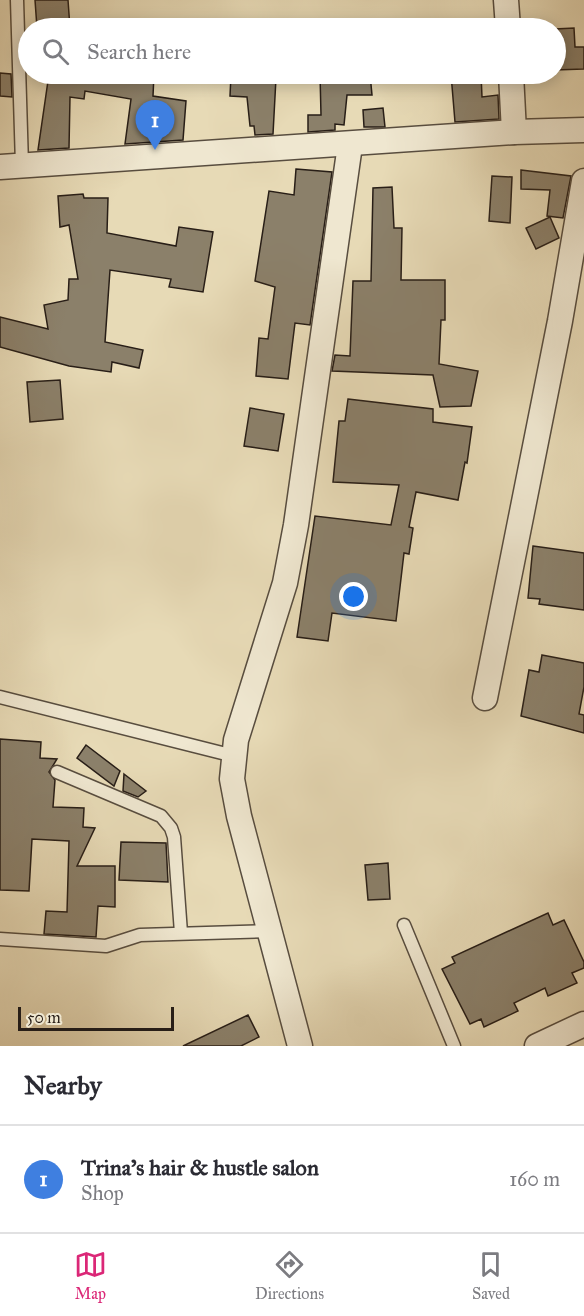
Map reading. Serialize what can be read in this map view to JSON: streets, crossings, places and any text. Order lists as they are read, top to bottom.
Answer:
{
  "scale_bar": "50 m",
  "page": {
    "search": "Search here",
    "pins": "1",
    "scale": "50 m",
    "heading": "Nearby",
    "list": [
      {
        "mark": "1",
        "name": "Trina's hair & hustle salon",
        "note": "Shop",
        "value": "160 m"
      }
    ],
    "nav": ["Map", "Directions", "Saved"]
  }
}
